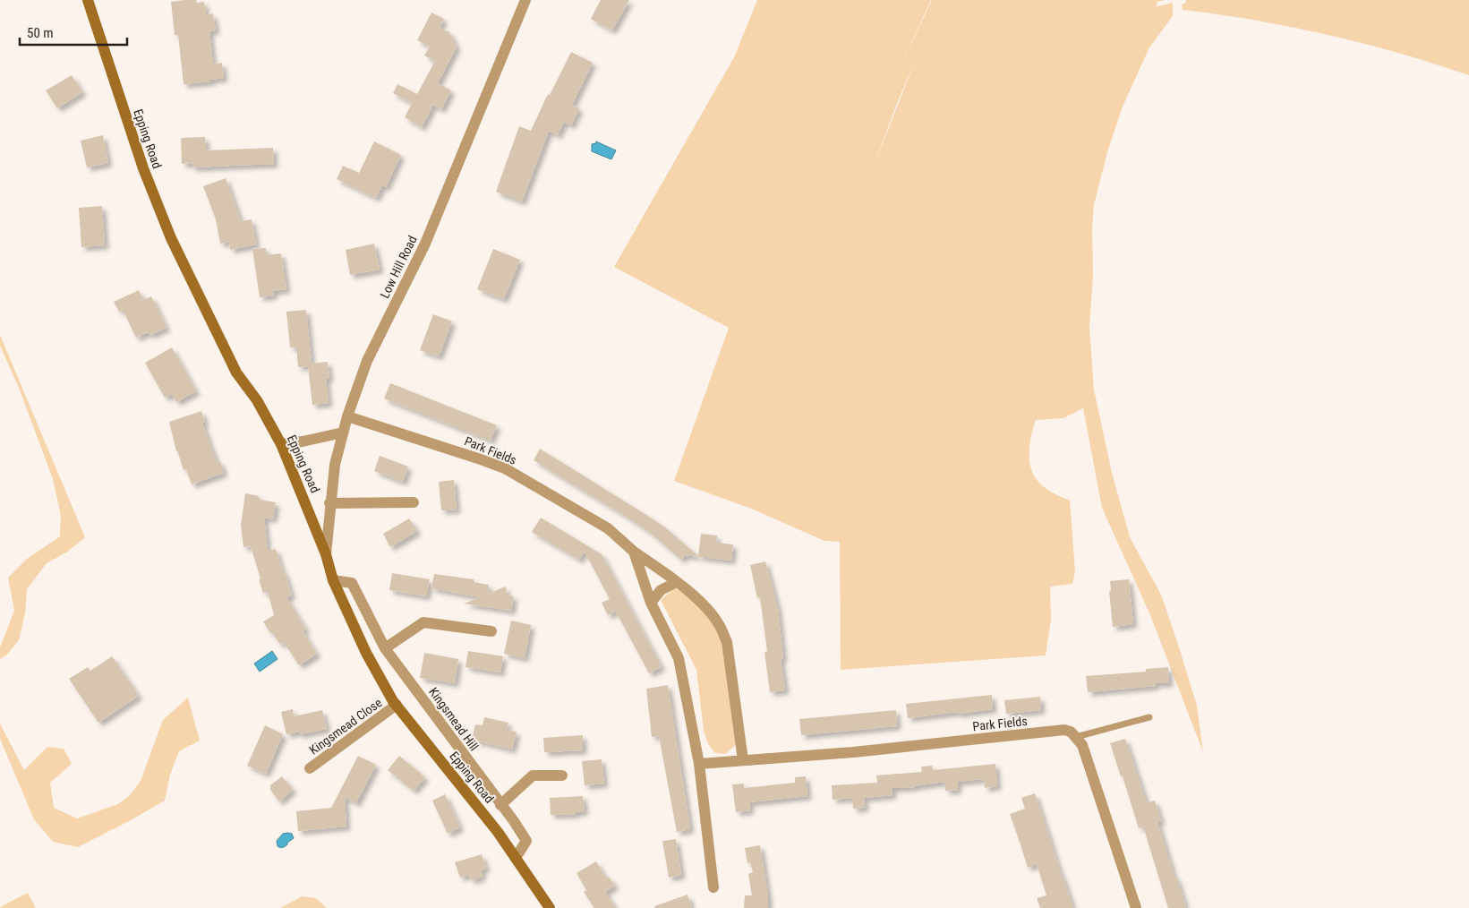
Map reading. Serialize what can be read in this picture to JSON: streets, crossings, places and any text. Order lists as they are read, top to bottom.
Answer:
{
  "streets": {
    "main road": ["Epping Road"],
    "street": [
      "Low Hill Road",
      "Park Fields",
      "Kingsmead Hill",
      "Kingsmead Close"
    ]
  },
  "crossings": [
    ["Epping Road", "Low Hill Road"],
    ["Epping Road", "Kingsmead Hill"],
    ["Epping Road", "Kingsmead Close"],
    ["Low Hill Road", "Park Fields"]
  ],
  "scale_bar": "50 m"
}
